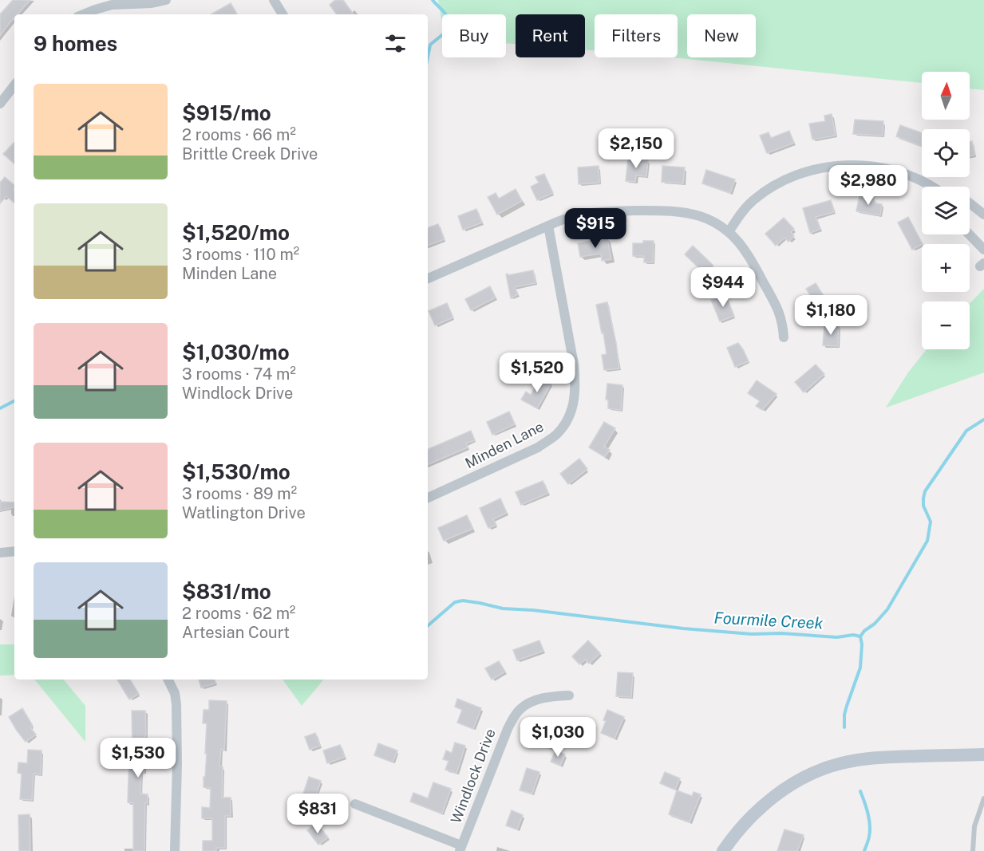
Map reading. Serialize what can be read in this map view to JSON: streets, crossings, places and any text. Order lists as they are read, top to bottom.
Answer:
{
  "streets": {
    "street": ["Minden Lane", "Windlock Drive"]
  },
  "water": ["Fourmile Creek"],
  "north": "top",
  "page": {
    "chip": [
      "Buy",
      "Rent",
      "Filters",
      "New"
    ],
    "heading": "9 homes",
    "map_buttons": ["+", "−"],
    "list": [
      {
        "name": "$915/mo",
        "note": "2 rooms · 66 m² · Brittle Creek Drive"
      },
      {
        "name": "$1,520/mo",
        "note": "3 rooms · 110 m² · Minden Lane"
      },
      {
        "name": "$1,030/mo",
        "note": "3 rooms · 74 m² · Windlock Drive"
      },
      {
        "name": "$1,530/mo",
        "note": "3 rooms · 89 m² · Watlington Drive"
      },
      {
        "name": "$831/mo",
        "note": "2 rooms · 62 m² · Artesian Court"
      }
    ],
    "price": [
      "$2,150",
      "$2,980",
      "$915",
      "$944",
      "$1,180",
      "$1,520",
      "$1,030",
      "$1,530",
      "$831"
    ]
  }
}
